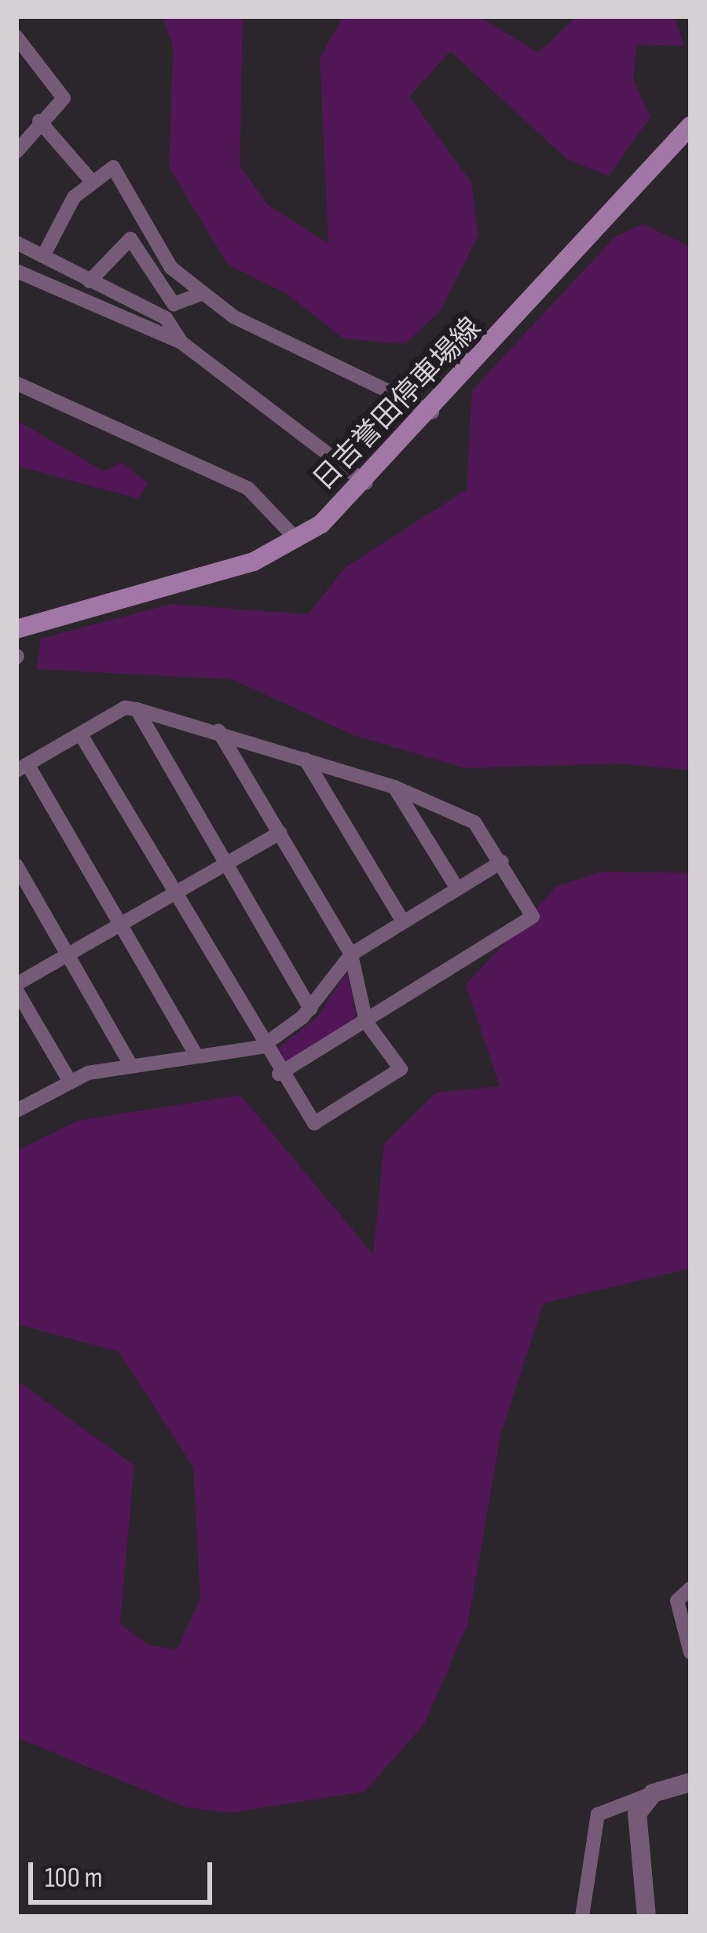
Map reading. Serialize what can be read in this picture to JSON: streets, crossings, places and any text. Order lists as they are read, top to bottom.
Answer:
{
  "streets": {
    "main road": ["日吉誉田停車場線"]
  },
  "scale_bar": "100 m"
}
